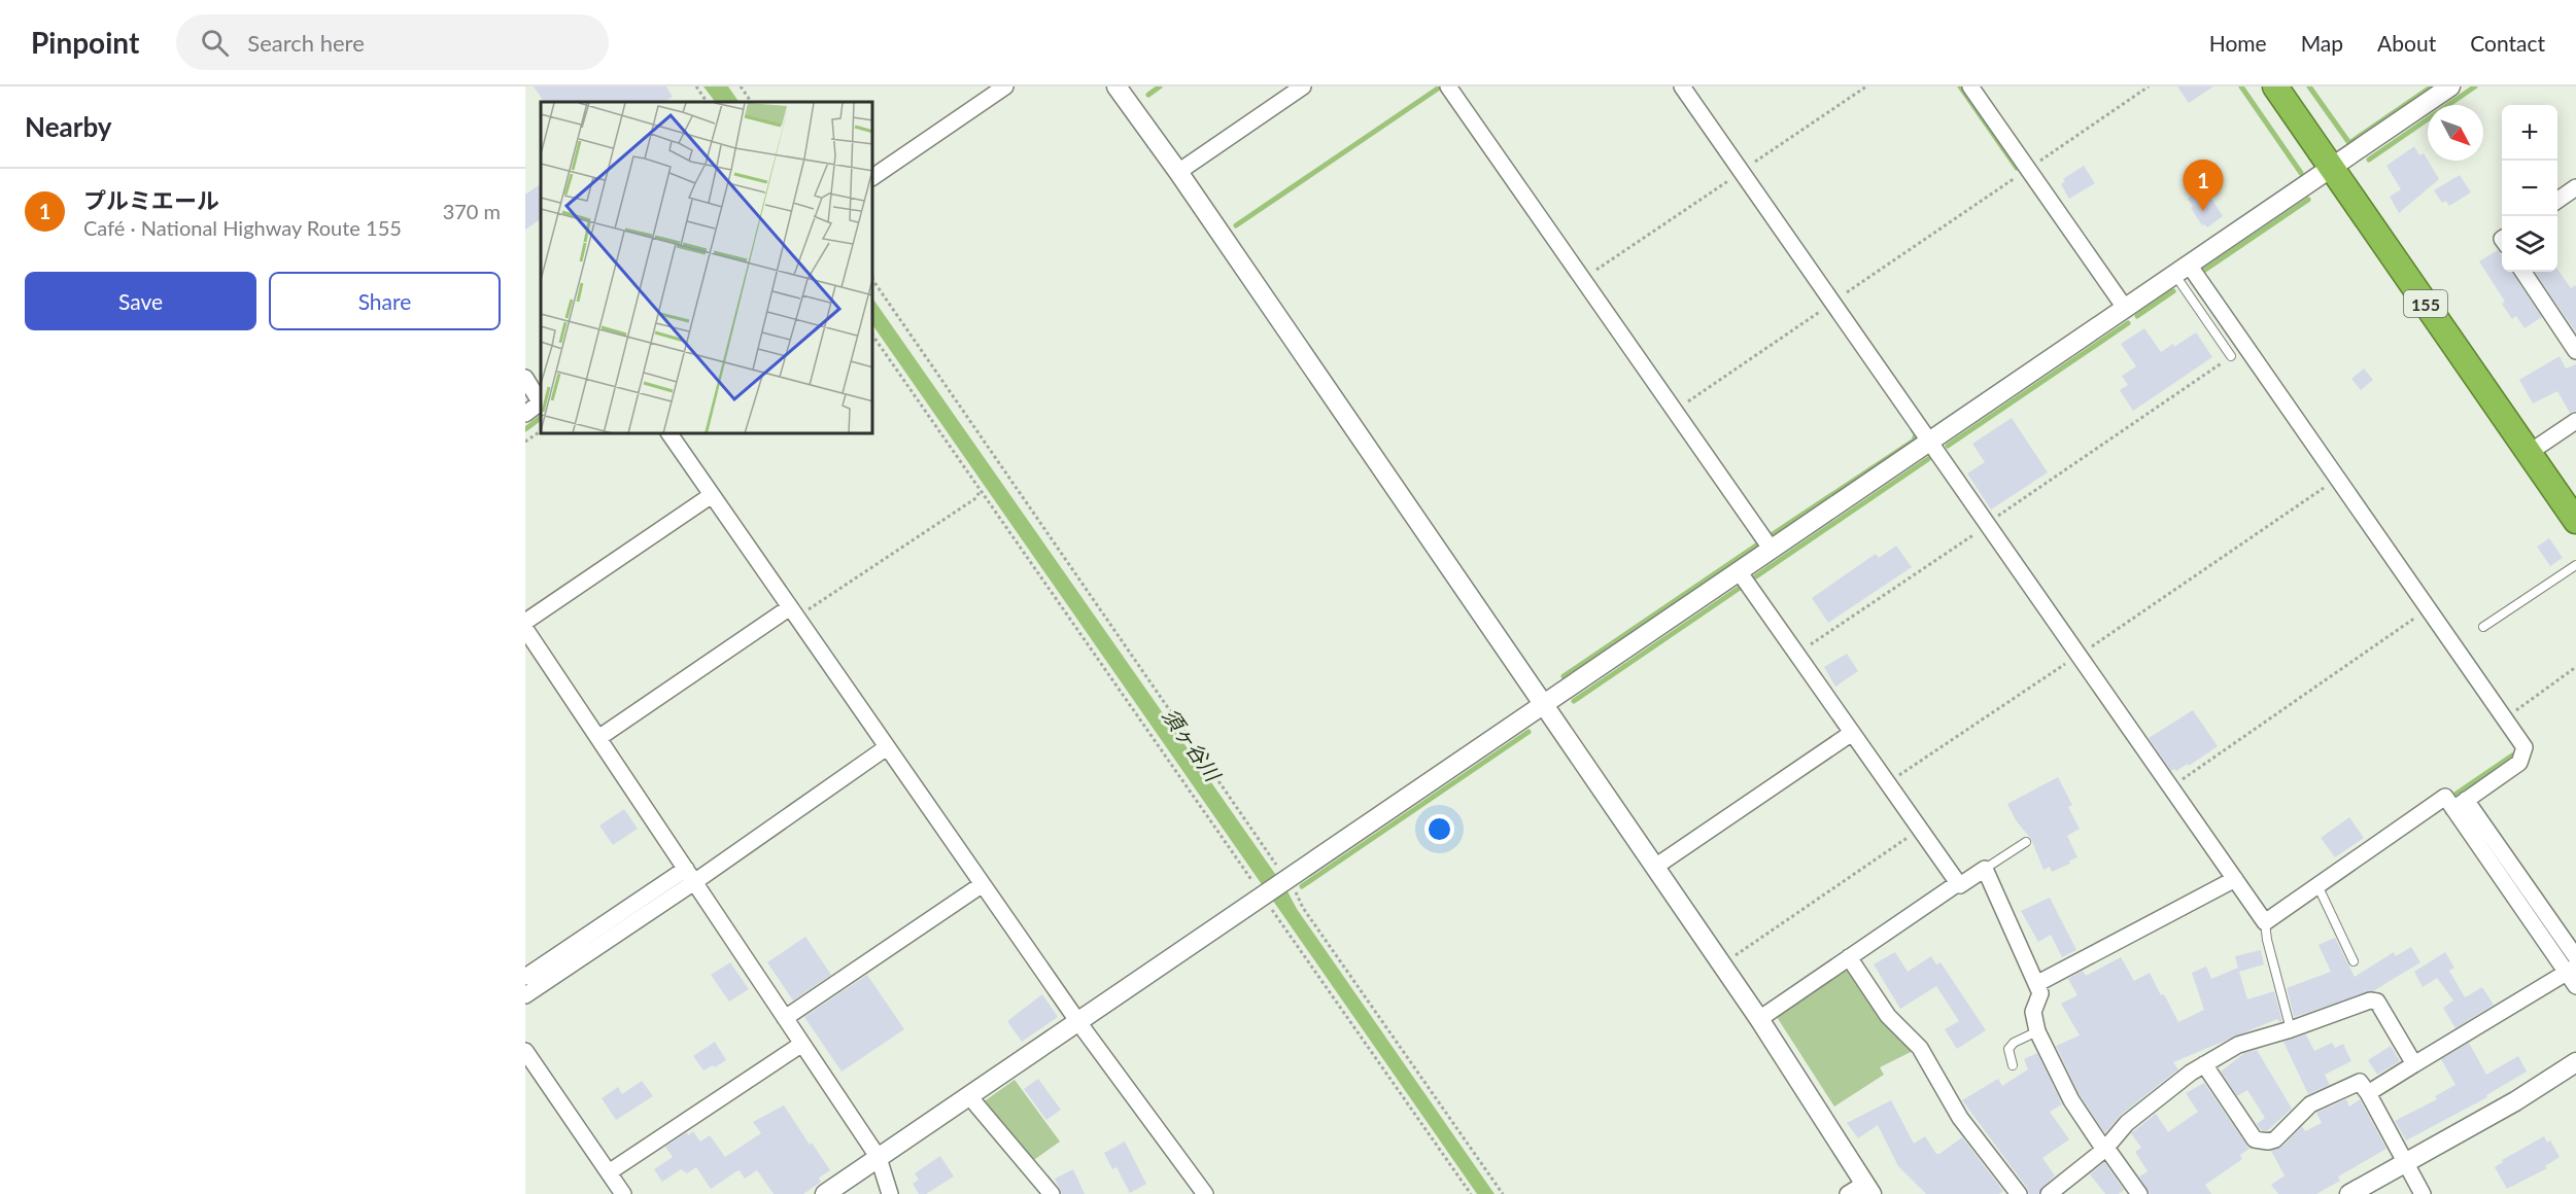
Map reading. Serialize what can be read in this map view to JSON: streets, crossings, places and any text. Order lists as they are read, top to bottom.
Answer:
{
  "streets": {
    "highway": ["155"]
  },
  "water": ["須ヶ谷川"],
  "north": "bottom right",
  "page": {
    "header": "Pinpoint",
    "search": "Search here",
    "nav": [
      "Home",
      "Map",
      "About",
      "Contact"
    ],
    "heading": "Nearby",
    "map_buttons": ["+", "−"],
    "pins": "1",
    "list": [
      {
        "mark": "1",
        "name": "プルミエール",
        "note": "Café · National Highway Route 155",
        "value": "370 m"
      }
    ],
    "buttons": ["Save", "Share"]
  }
}
